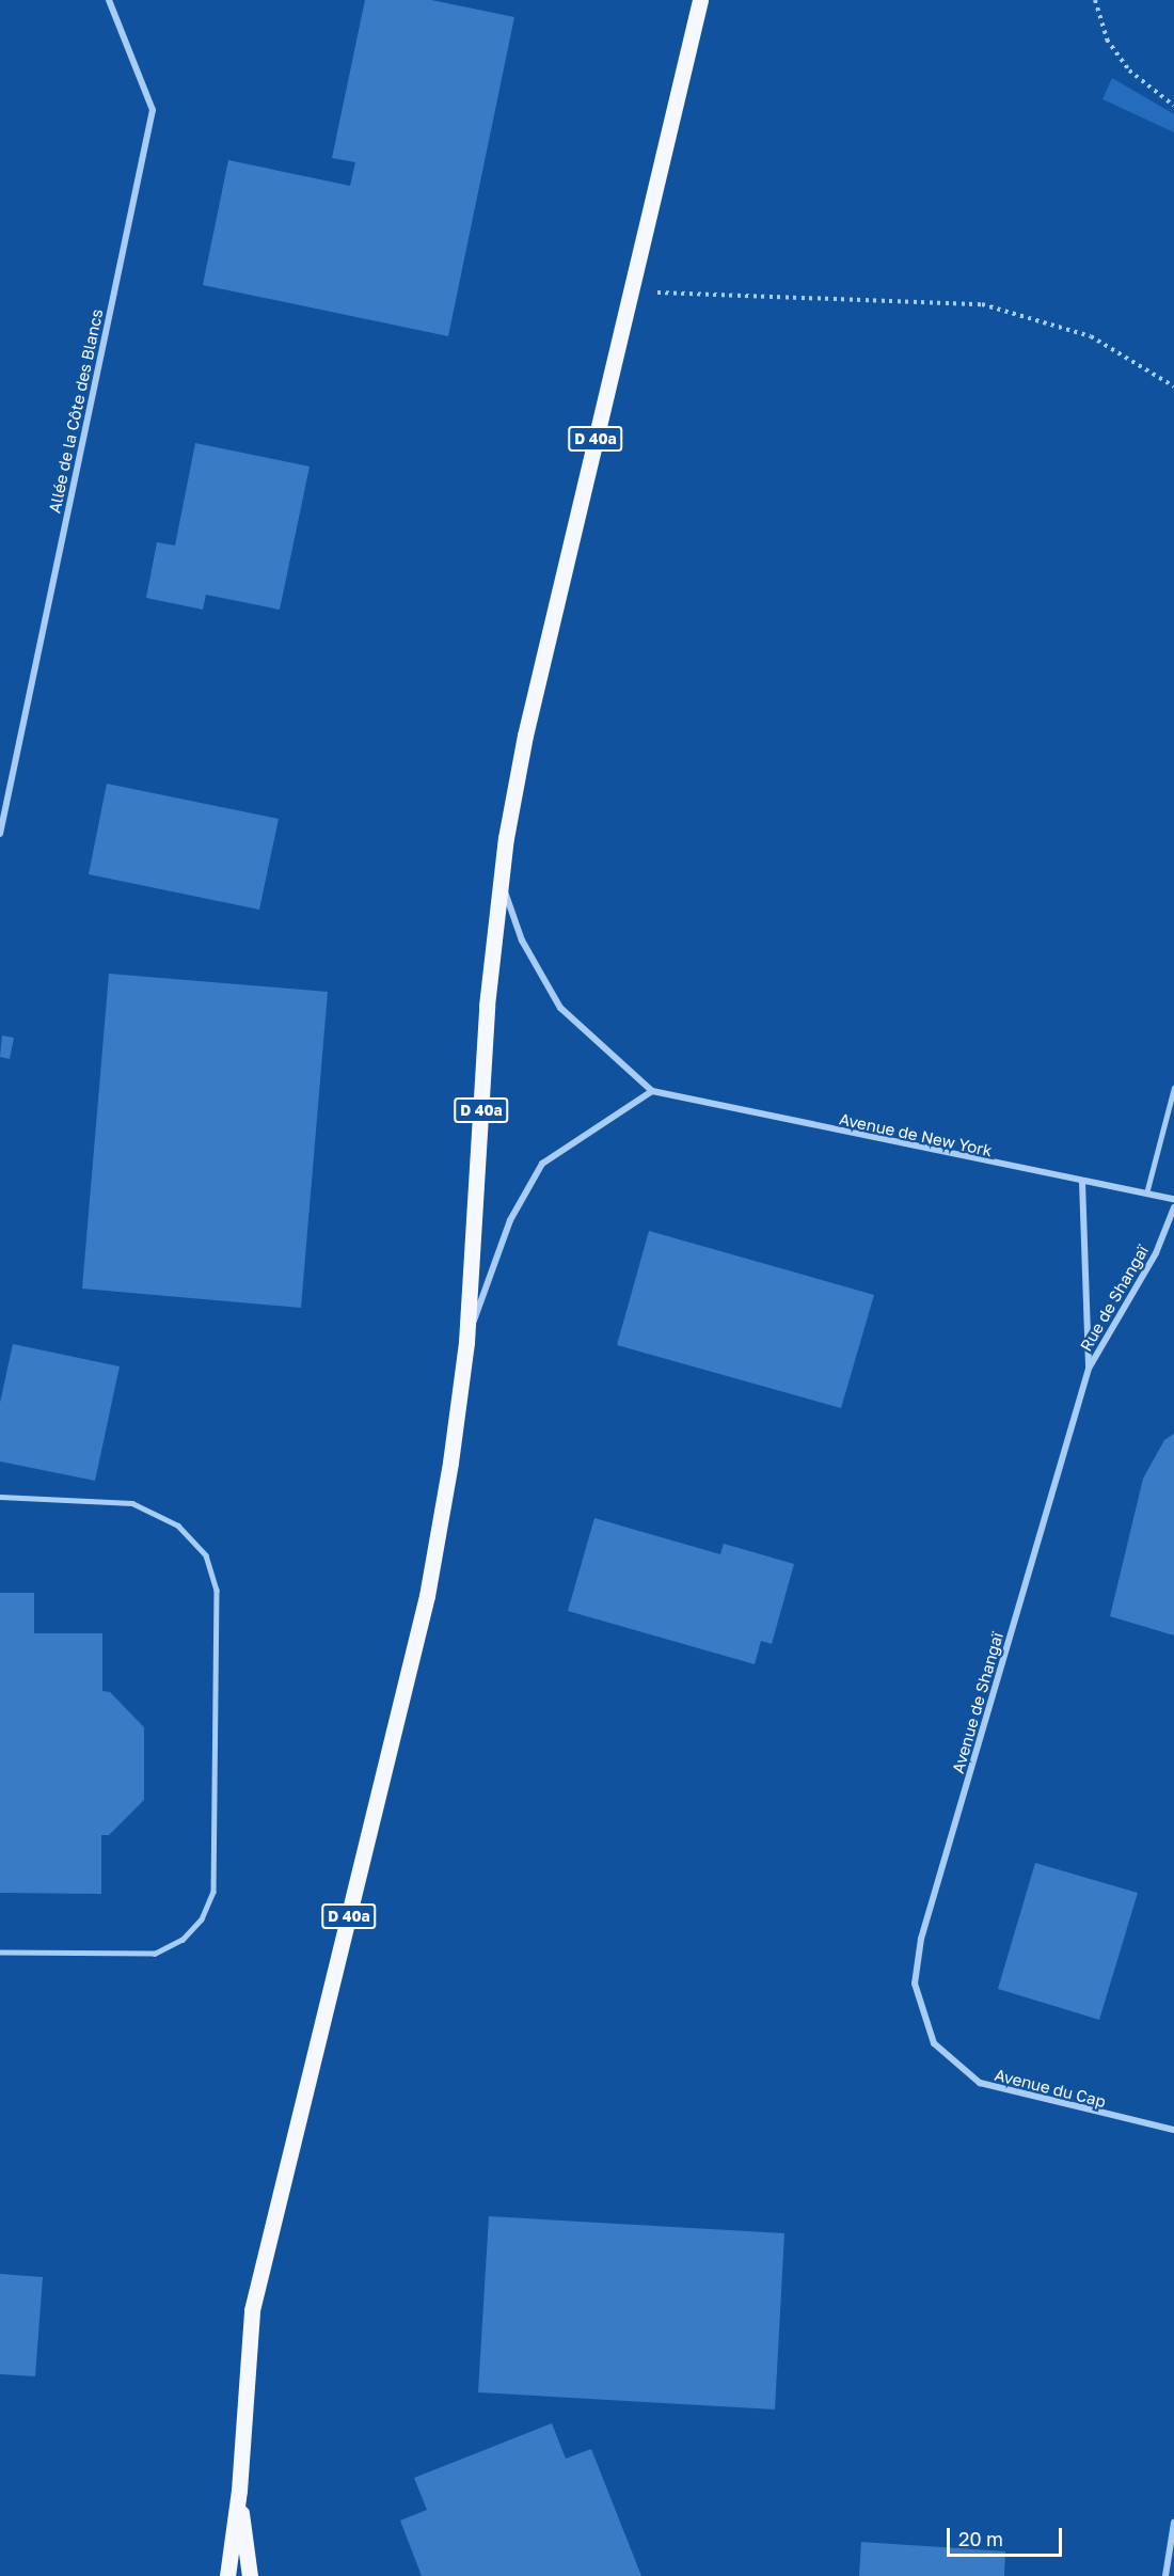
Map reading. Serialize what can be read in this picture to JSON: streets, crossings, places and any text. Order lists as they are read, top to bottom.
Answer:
{
  "streets": {
    "main road": ["D 40a"],
    "street": [
      "Allée de la Côte des Blancs",
      "Avenue de New York",
      "Rue de Shangaï",
      "Avenue de Shangaï",
      "Avenue du Cap"
    ]
  },
  "crossings": [
    ["Avenue de New York", "Rue de Shangaï"],
    ["Rue de Shangaï", "Avenue de Shangaï"],
    ["Avenue de Shangaï", "Avenue du Cap"]
  ],
  "scale_bar": "20 m"
}
